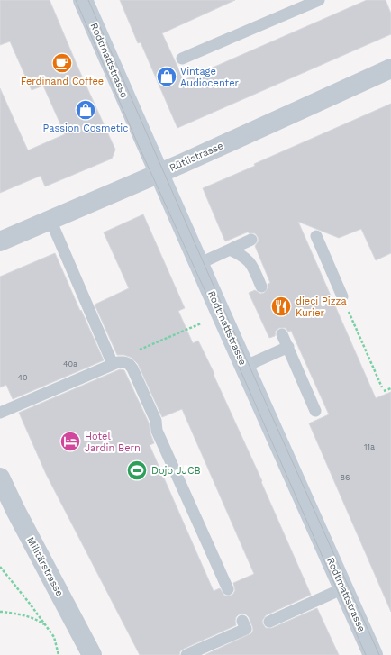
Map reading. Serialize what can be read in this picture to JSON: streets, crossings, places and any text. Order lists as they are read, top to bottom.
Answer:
{
  "streets": {
    "street": ["Rodtmattstrasse", "Rütlistrasse", "Militärstrasse"]
  },
  "crossings": [
    ["Rodtmattstrasse", "Rütlistrasse"]
  ],
  "places": {
    "cafe": ["Ferdinand Coffee"],
    "shop": ["Vintage Audiocenter", "Passion Cosmetic"],
    "restaurant": ["dieci Pizza Kurier"],
    "hotel": ["Hotel Jardin Bern"],
    "sports": ["Dojo JJCB"]
  },
  "house_numbers": [
    "40a",
    "40",
    "11a",
    "86"
  ]
}
